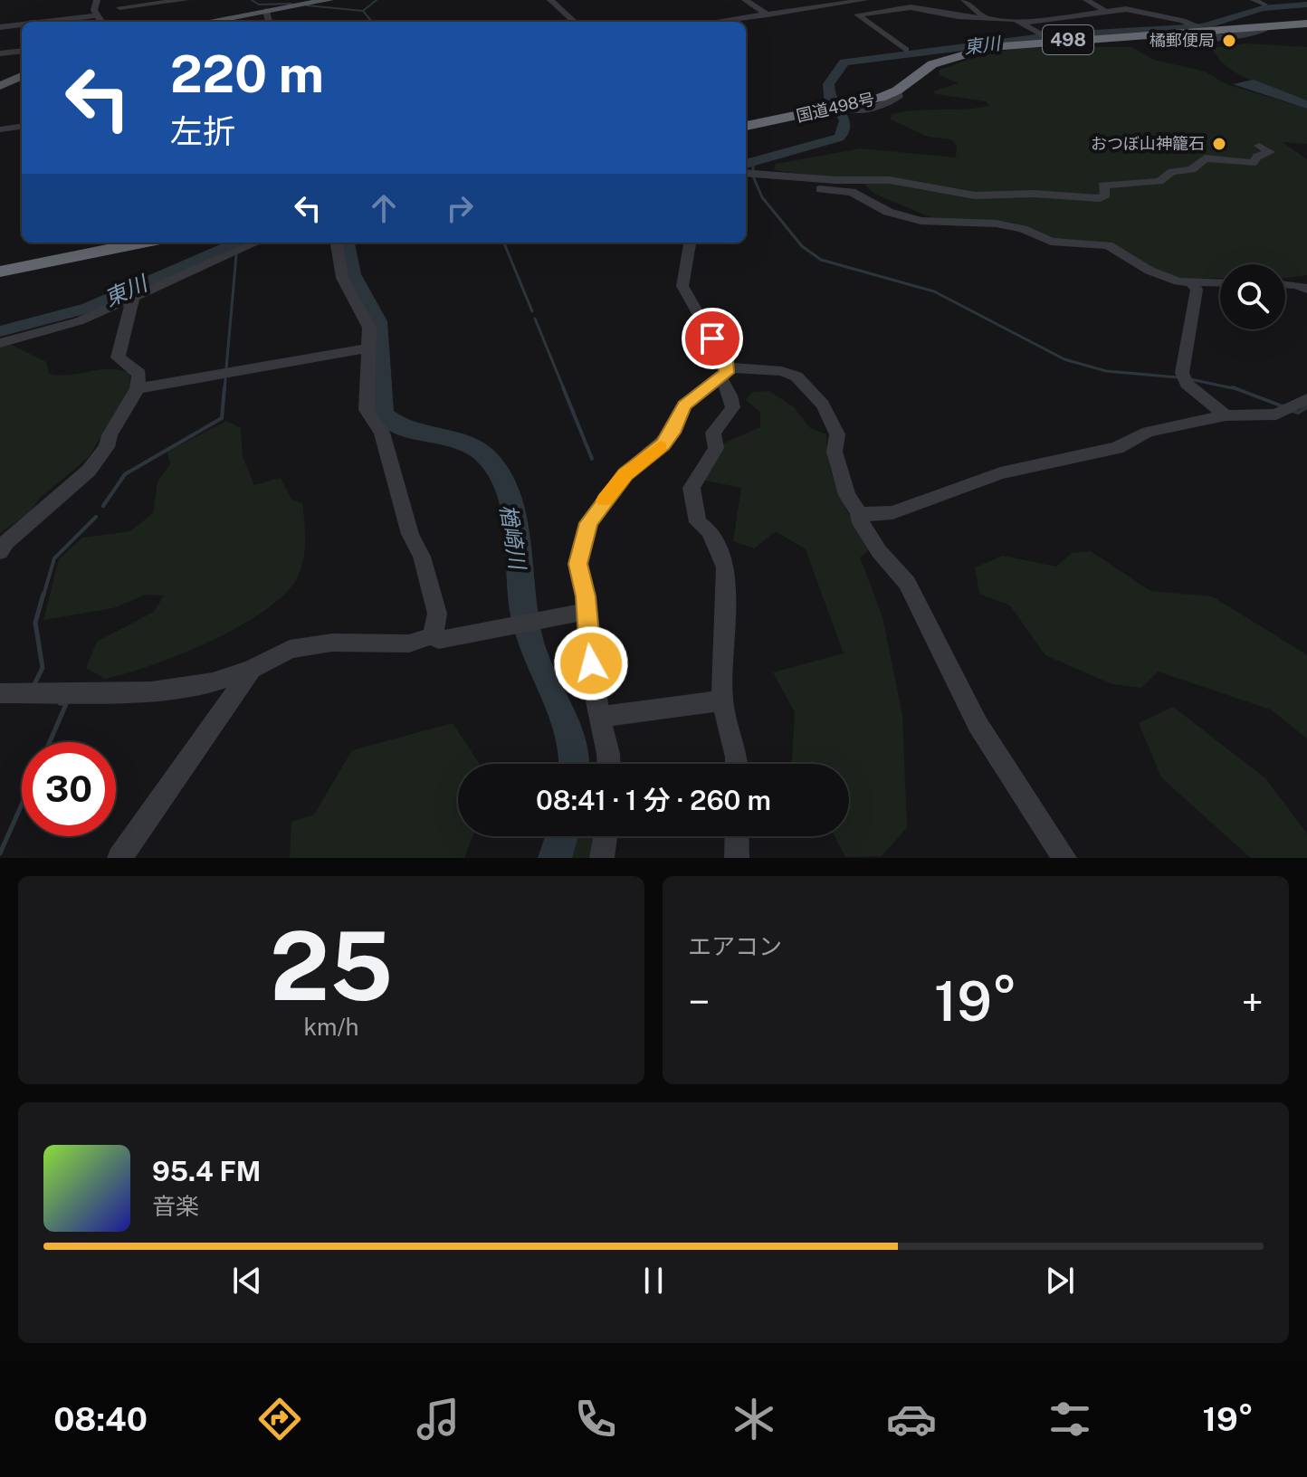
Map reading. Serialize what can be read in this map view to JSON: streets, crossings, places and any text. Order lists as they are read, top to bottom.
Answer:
{
  "streets": {
    "highway": ["498", "国道498号"]
  },
  "water": ["東川", "楢崎川"],
  "places": ["橘郵便局", "おつぼ山神籠石"],
  "page": {
    "turn": ["220 m", "左折"],
    "limit": "30",
    "trip": "08:41 · 1 分 · 260 m",
    "tile": [
      ["25", "km/h"],
      "エアコン"
    ],
    "heat": ["−", "19°", "+"],
    "song": ["95.4 FM", "音楽"],
    "tabs": ["08:40", "19°"]
  }
}
